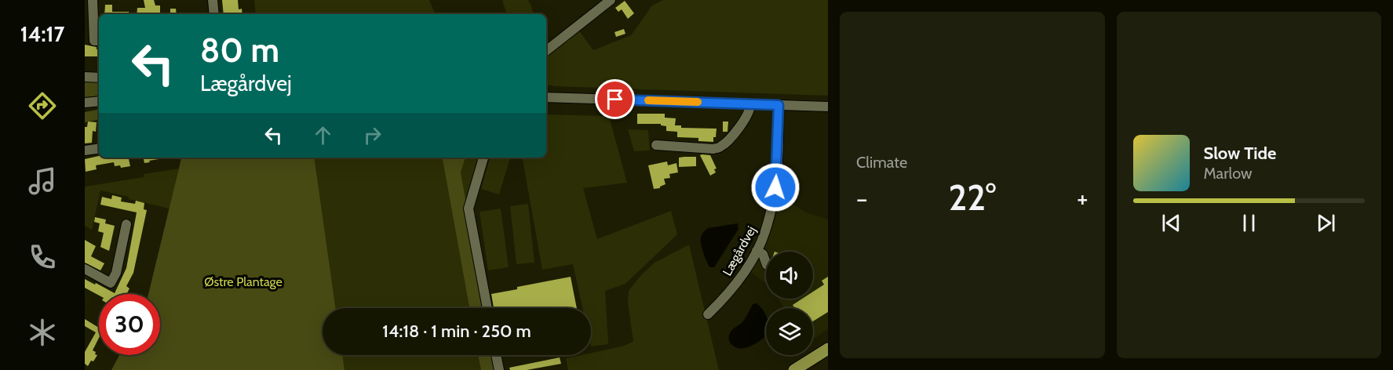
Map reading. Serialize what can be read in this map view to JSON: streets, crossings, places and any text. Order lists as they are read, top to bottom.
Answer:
{
  "streets": {
    "street": ["Lægårdvej"]
  },
  "parks": ["Østre Plantage"],
  "page": {
    "tabs": "14:17",
    "tile": "Climate",
    "turn": ["80 m", "Lægårdvej"],
    "song": ["Slow Tide", "Marlow"],
    "heat": ["−", "22°", "+"],
    "limit": "30",
    "trip": "14:18 · 1 min · 250 m"
  }
}
